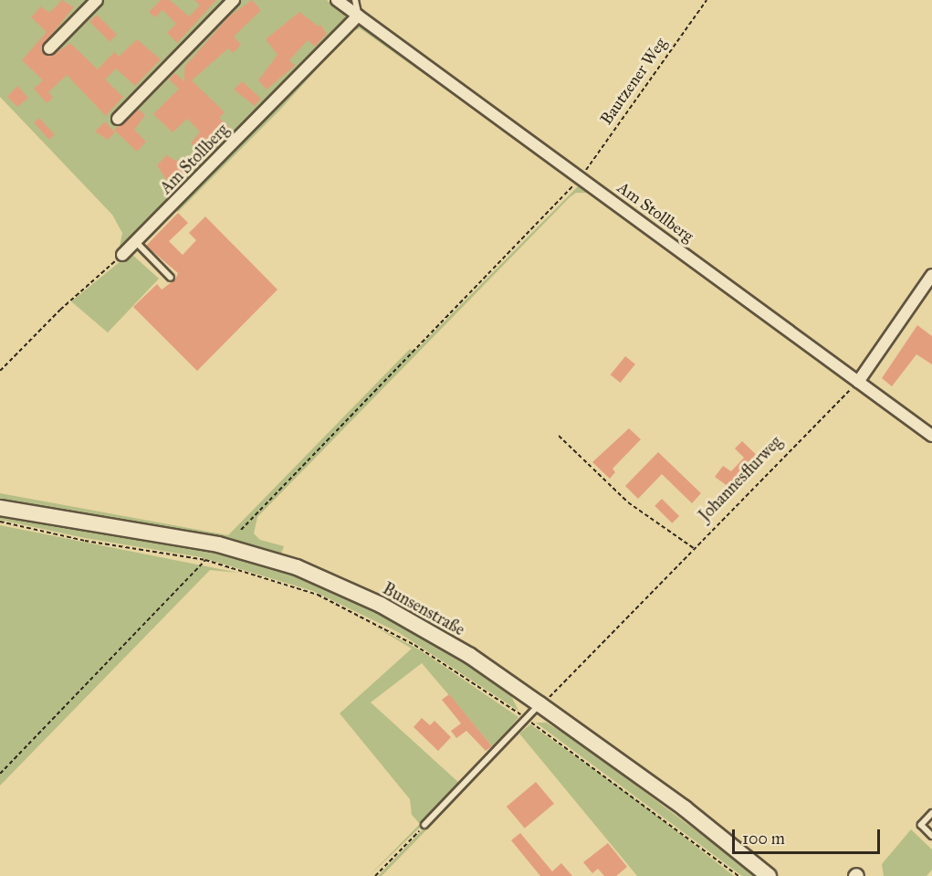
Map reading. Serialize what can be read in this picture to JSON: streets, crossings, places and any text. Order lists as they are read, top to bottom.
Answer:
{
  "streets": {
    "main road": ["Bunsenstraße"],
    "street": ["Am Stollberg"],
    "path": ["Bautzener Weg", "Johannesflurweg"]
  },
  "crossings": [
    ["Bautzener Weg", "Am Stollberg"],
    ["Am Stollberg", "Johannesflurweg"],
    ["Johannesflurweg", "Bunsenstraße"]
  ],
  "scale_bar": "100 m"
}
